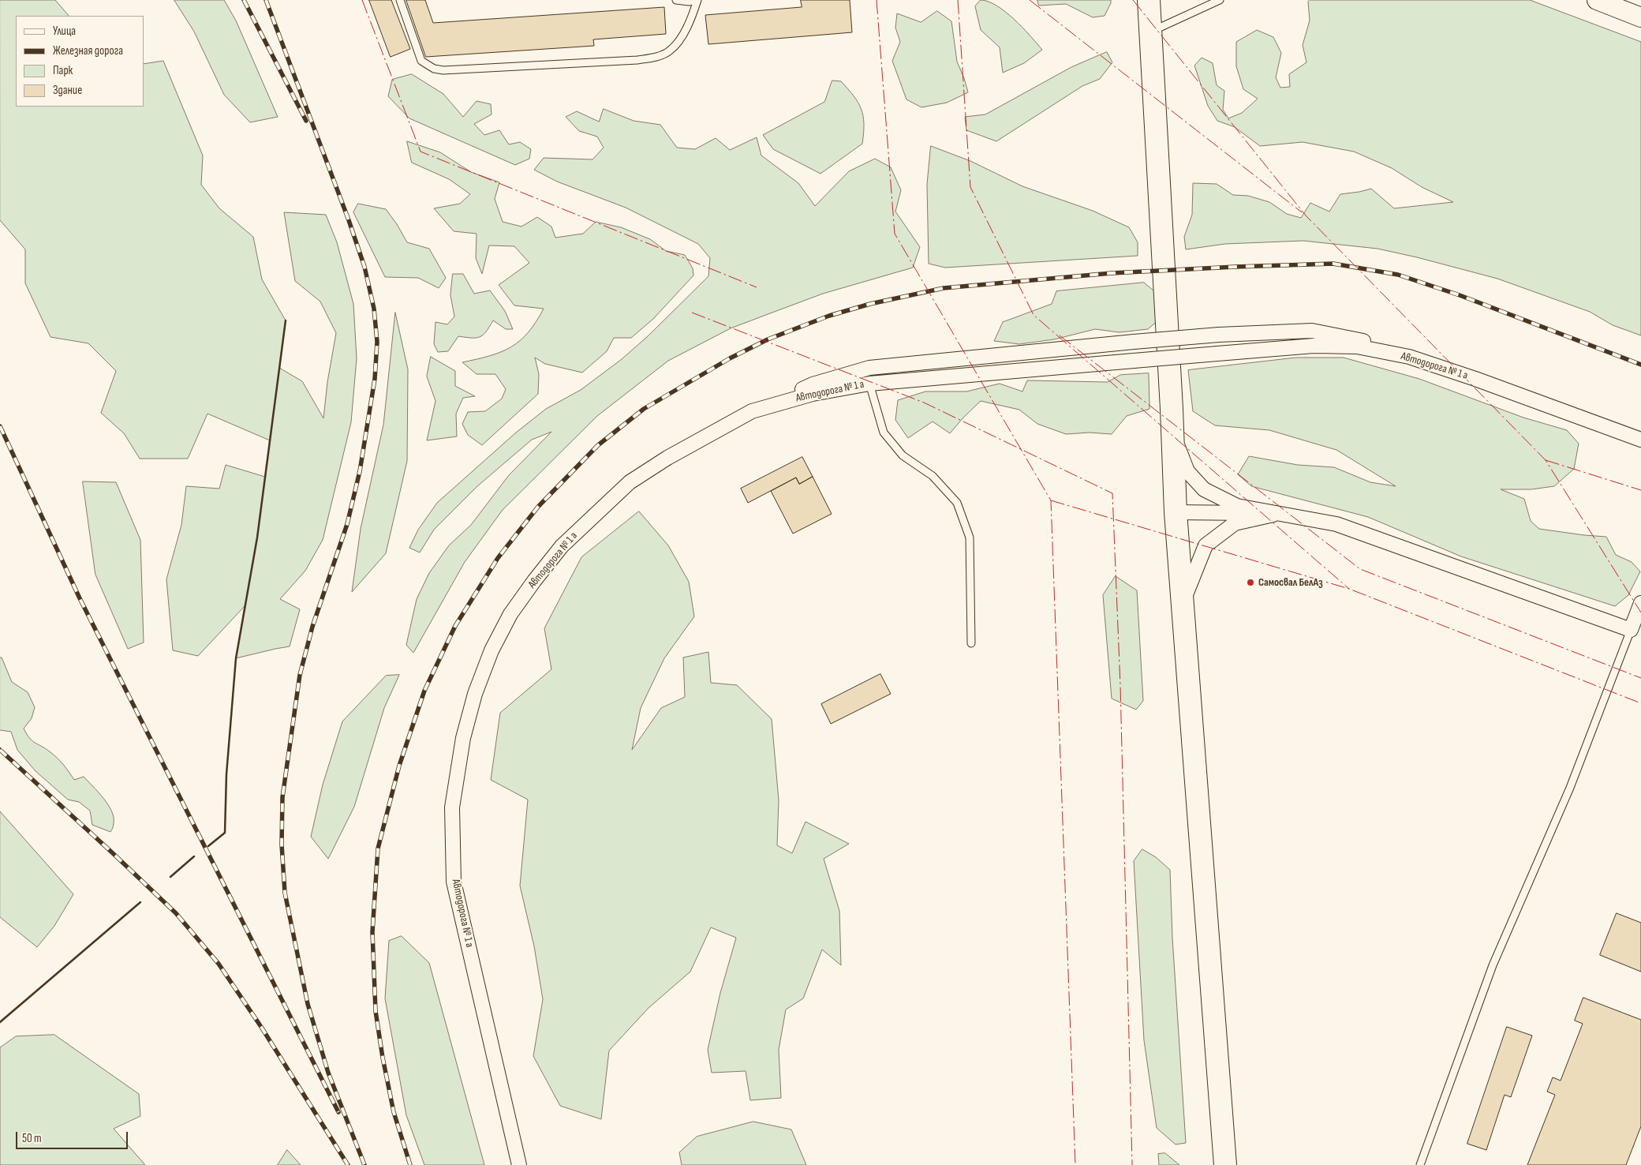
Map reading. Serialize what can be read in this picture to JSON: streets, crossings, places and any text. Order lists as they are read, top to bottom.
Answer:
{
  "streets": {
    "street": ["Автодорога № 1 а"]
  },
  "places": ["Самосвал БелАз"],
  "legend": [
    "Улица",
    "Железная дорога",
    "Парк",
    "Здание"
  ],
  "scale_bar": "50 m"
}
